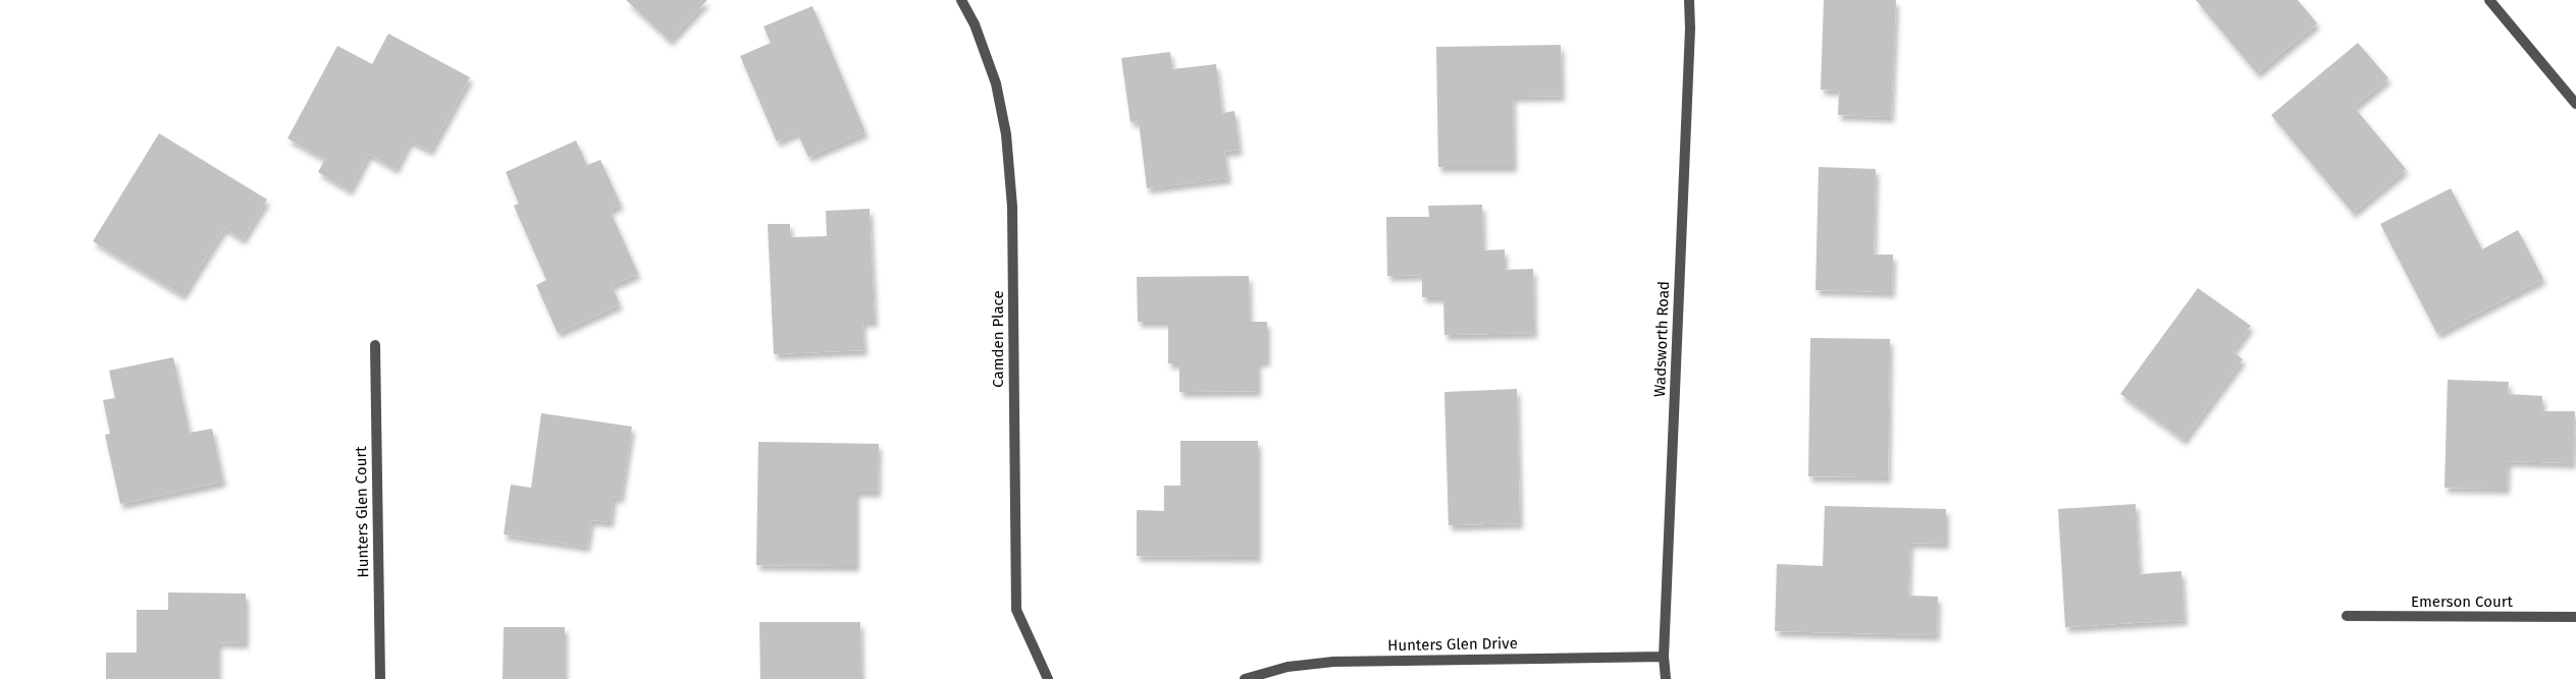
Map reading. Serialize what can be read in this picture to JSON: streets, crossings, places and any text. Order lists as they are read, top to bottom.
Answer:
{
  "streets": {
    "street": [
      "Camden Place",
      "Wadsworth Road",
      "Hunters Glen Court",
      "Emerson Court",
      "Hunters Glen Drive"
    ]
  },
  "crossings": [
    ["Wadsworth Road", "Hunters Glen Drive"]
  ]
}
